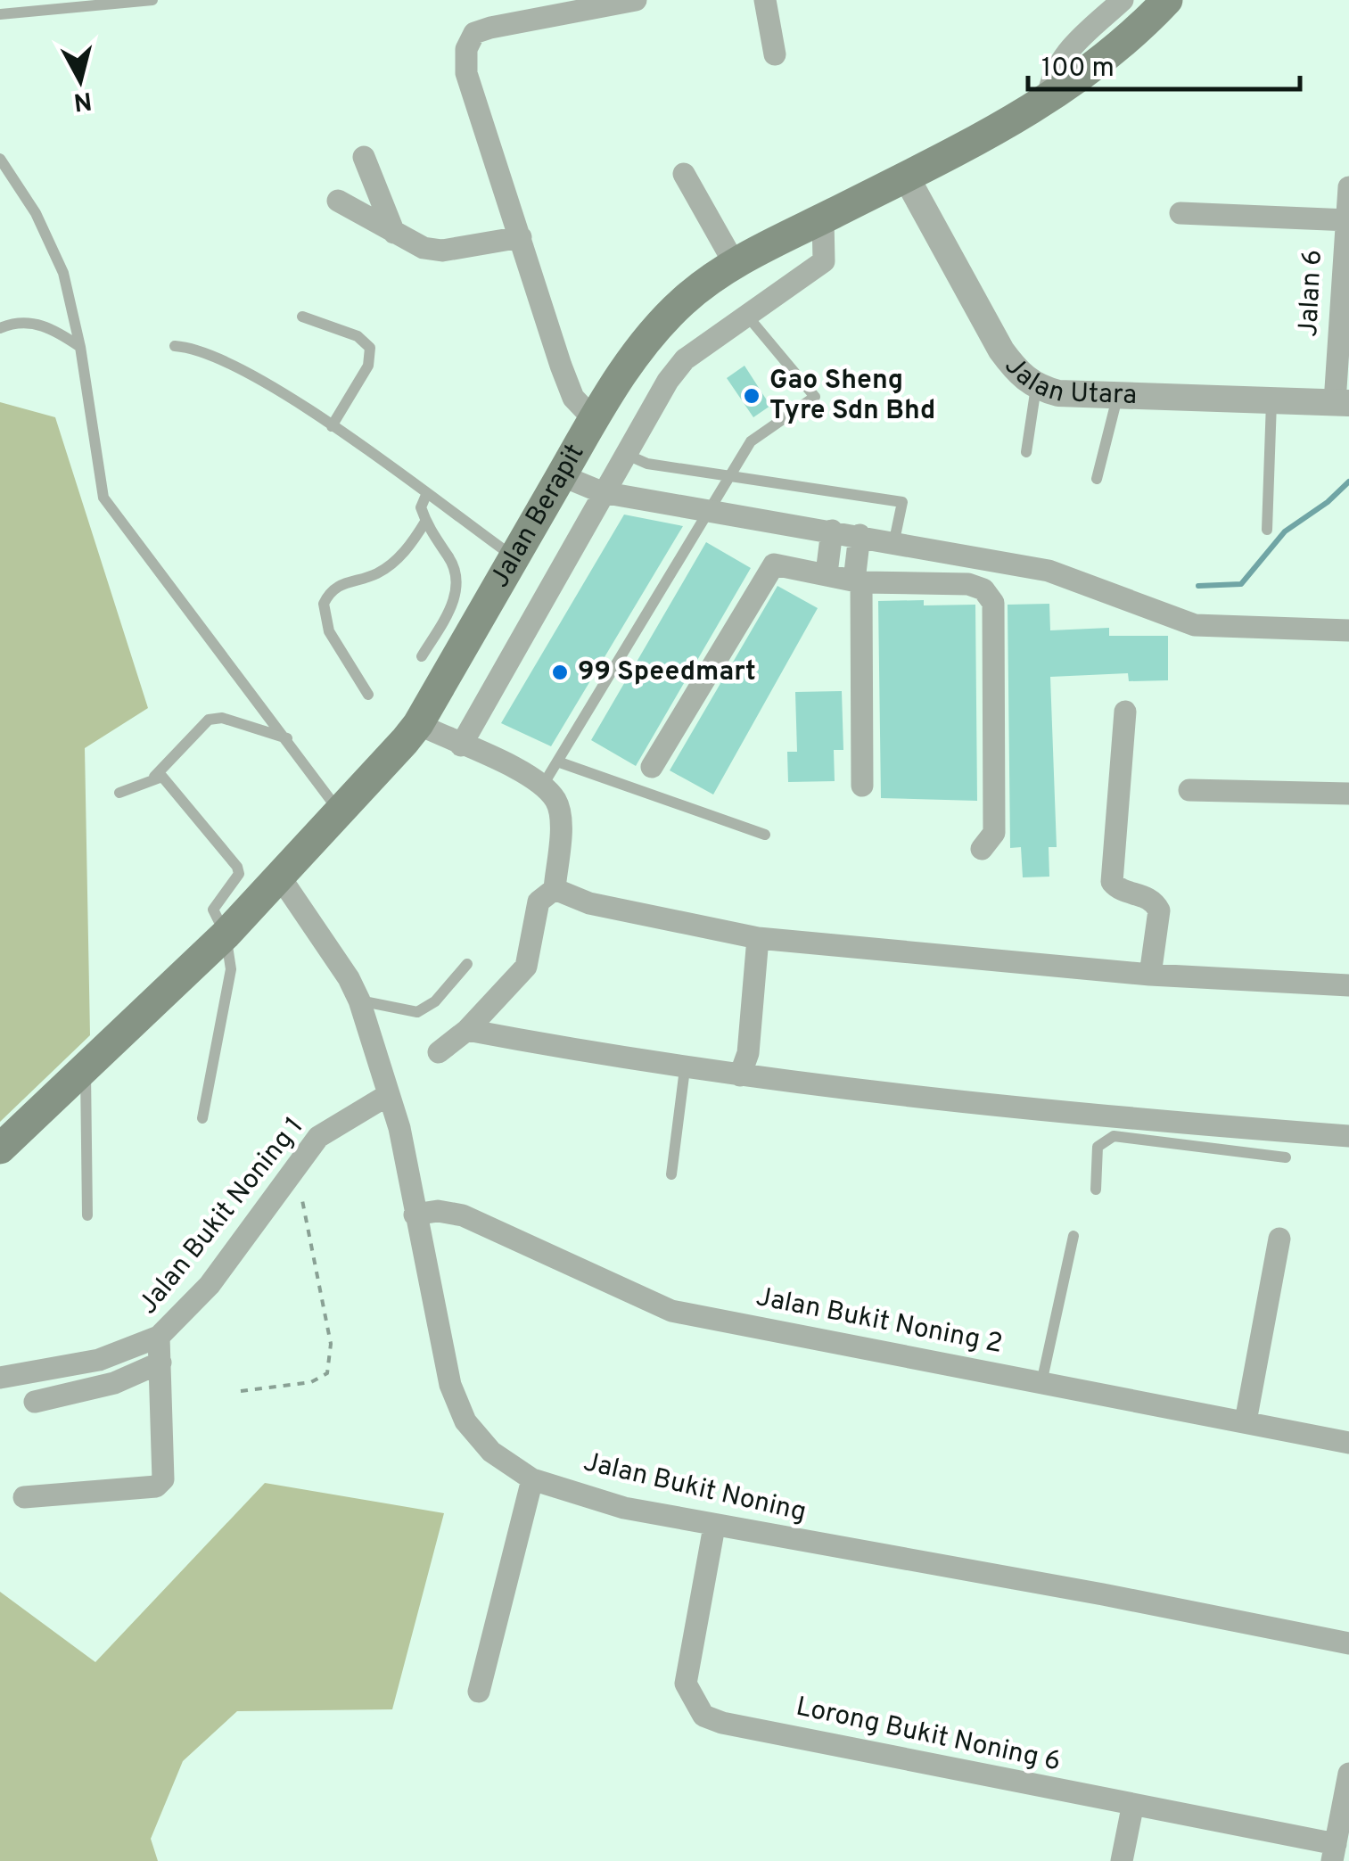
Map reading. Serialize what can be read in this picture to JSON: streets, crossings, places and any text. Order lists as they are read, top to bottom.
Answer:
{
  "streets": {
    "main road": ["Jalan Berapit"],
    "street": [
      "Jalan 6",
      "Jalan Utara",
      "Jalan Bukit Noning 1",
      "Jalan Bukit Noning 2",
      "Jalan Bukit Noning",
      "Lorong Bukit Noning 6"
    ]
  },
  "crossings": [
    ["Jalan 6", "Jalan Utara"],
    ["Jalan Utara", "Jalan Berapit"],
    ["Jalan Berapit", "Jalan Bukit Noning"],
    ["Jalan Bukit Noning 1", "Jalan Bukit Noning"],
    ["Jalan Bukit Noning 2", "Jalan Bukit Noning"],
    ["Jalan Bukit Noning", "Lorong Bukit Noning 6"]
  ],
  "places": ["Gao Sheng Tyre Sdn Bhd", "99 Speedmart"],
  "scale_bar": "100 m",
  "north": "bottom"
}
